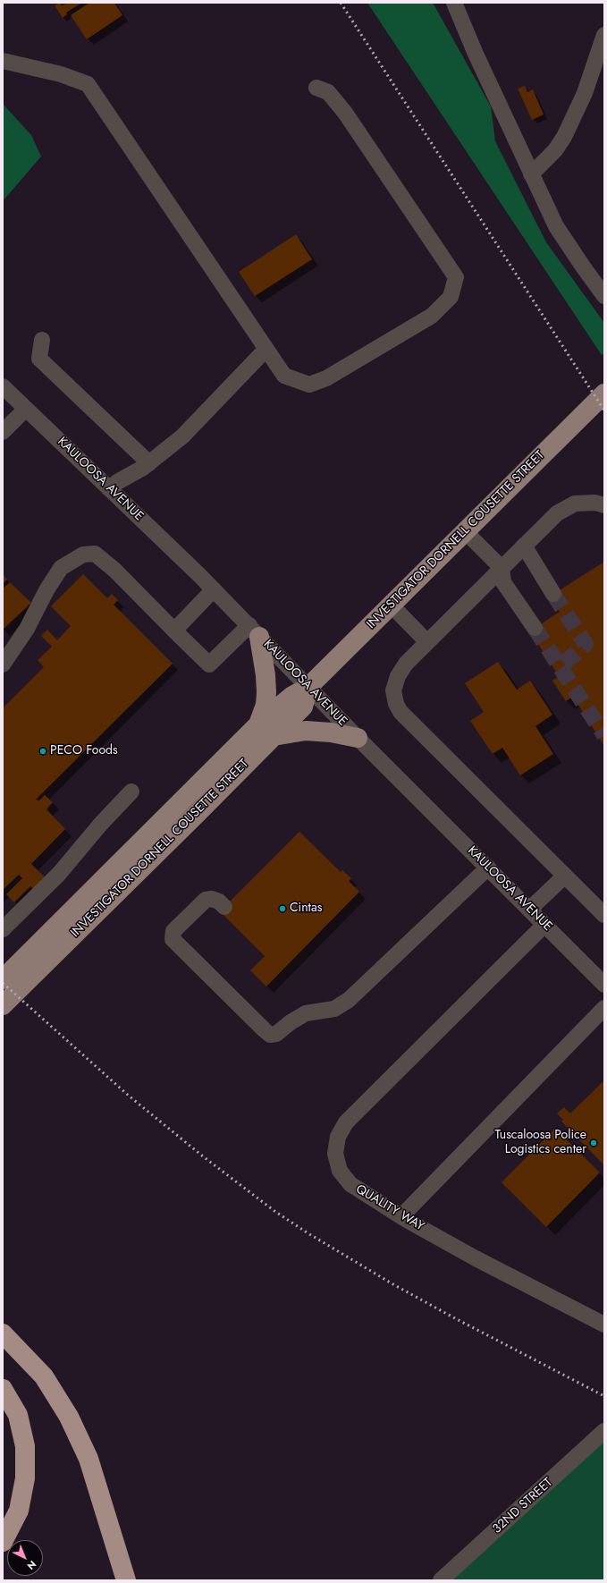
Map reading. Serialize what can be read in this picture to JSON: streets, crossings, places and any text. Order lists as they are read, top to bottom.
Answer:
{
  "streets": {
    "main road": ["INVESTIGATOR DORNELL COUSETTE STREET"],
    "street": ["KAULOOSA AVENUE", "QUALITY WAY", "32ND STREET"]
  },
  "crossings": [
    ["KAULOOSA AVENUE", "INVESTIGATOR DORNELL COUSETTE STREET"],
    ["KAULOOSA AVENUE", "QUALITY WAY"]
  ],
  "places": ["PECO Foods", "Cintas", "Tuscaloosa Police Logistics center"],
  "north": "bottom right"
}
